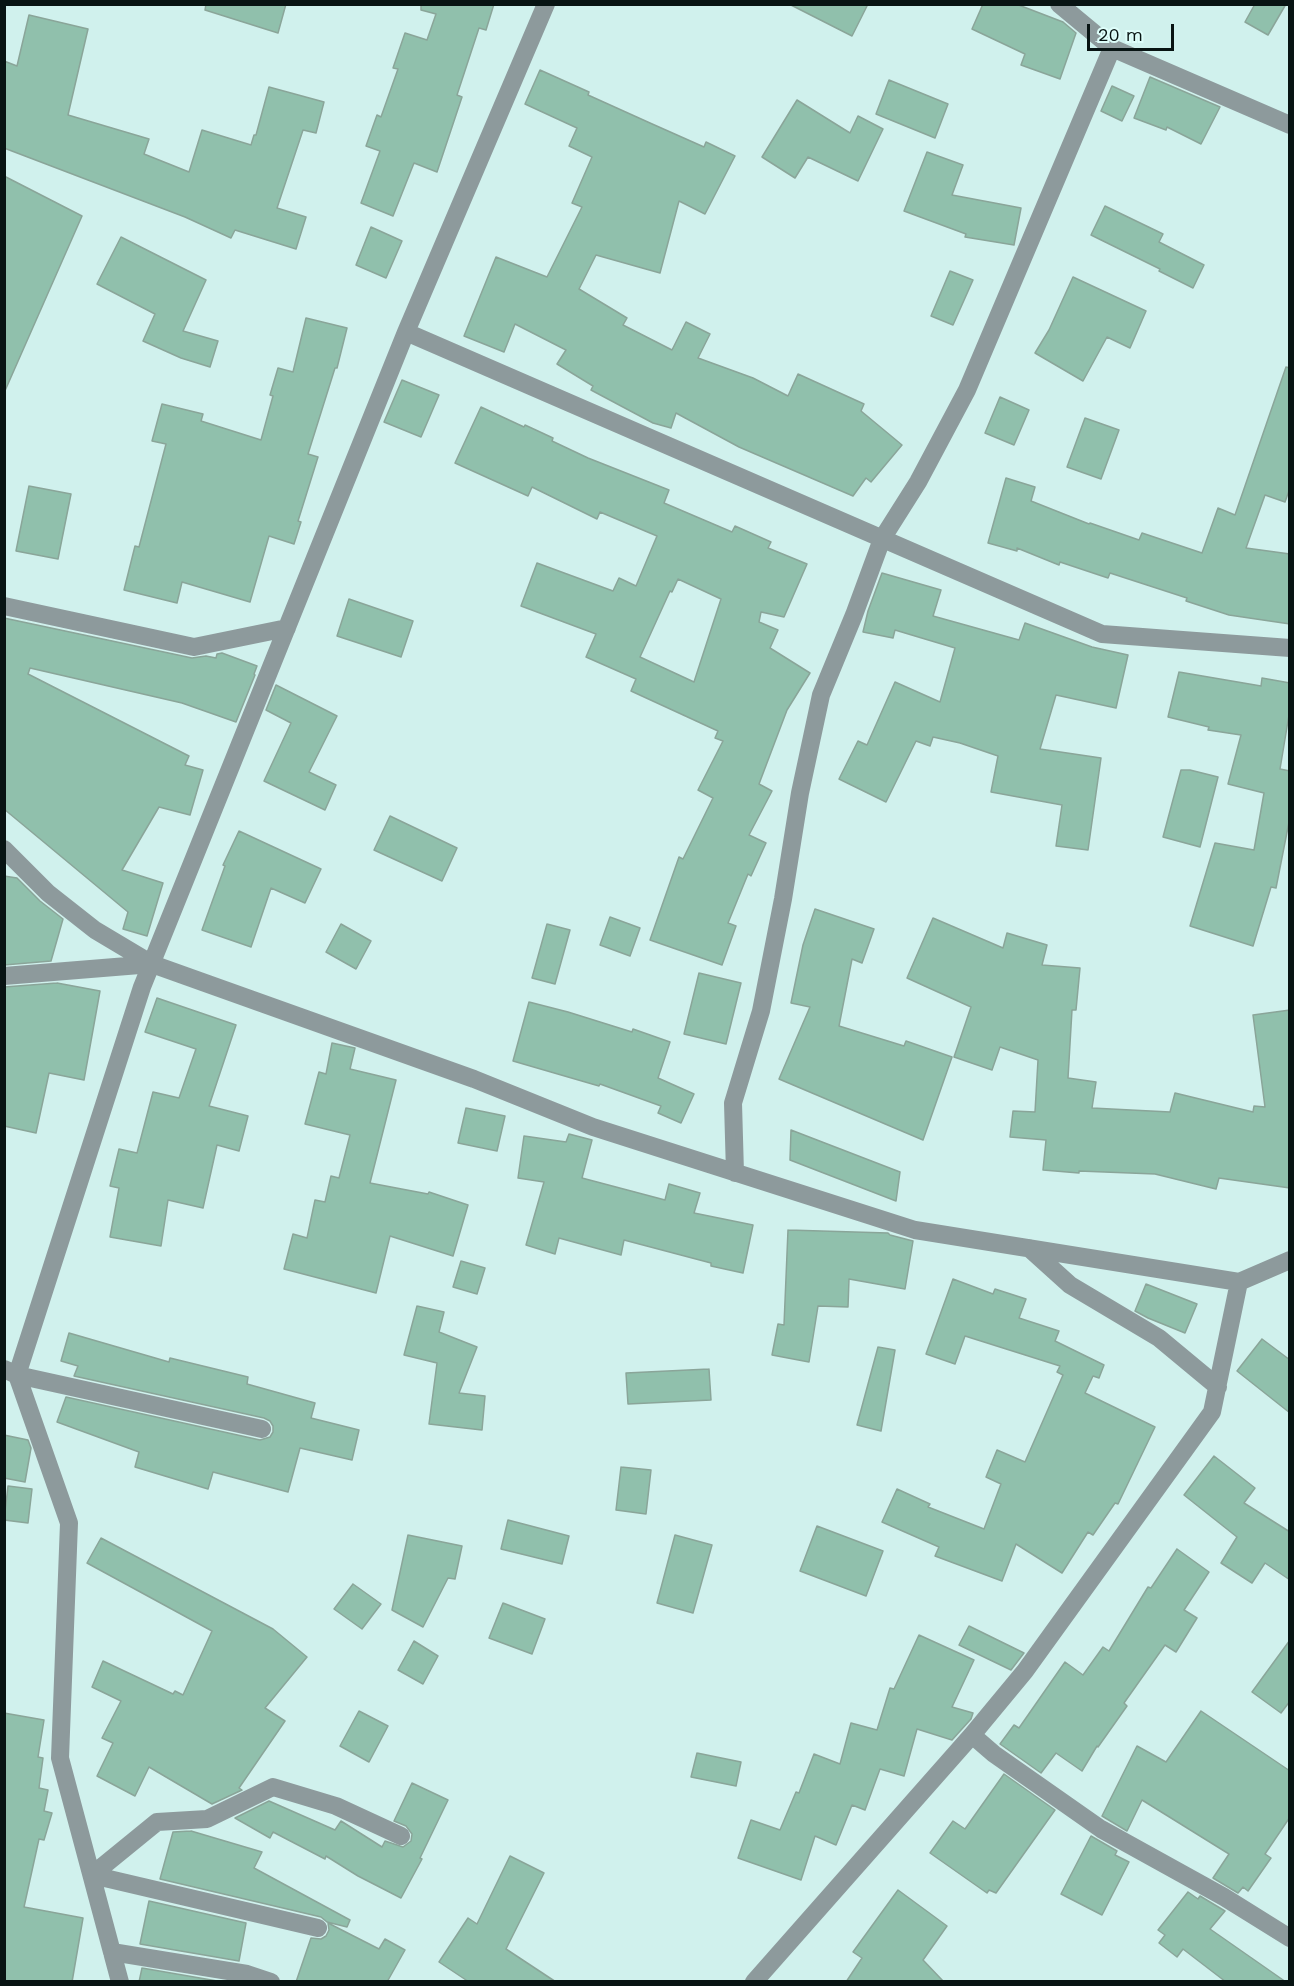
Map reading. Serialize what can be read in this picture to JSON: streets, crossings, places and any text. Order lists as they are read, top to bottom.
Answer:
{
  "scale_bar": "20 m"
}
